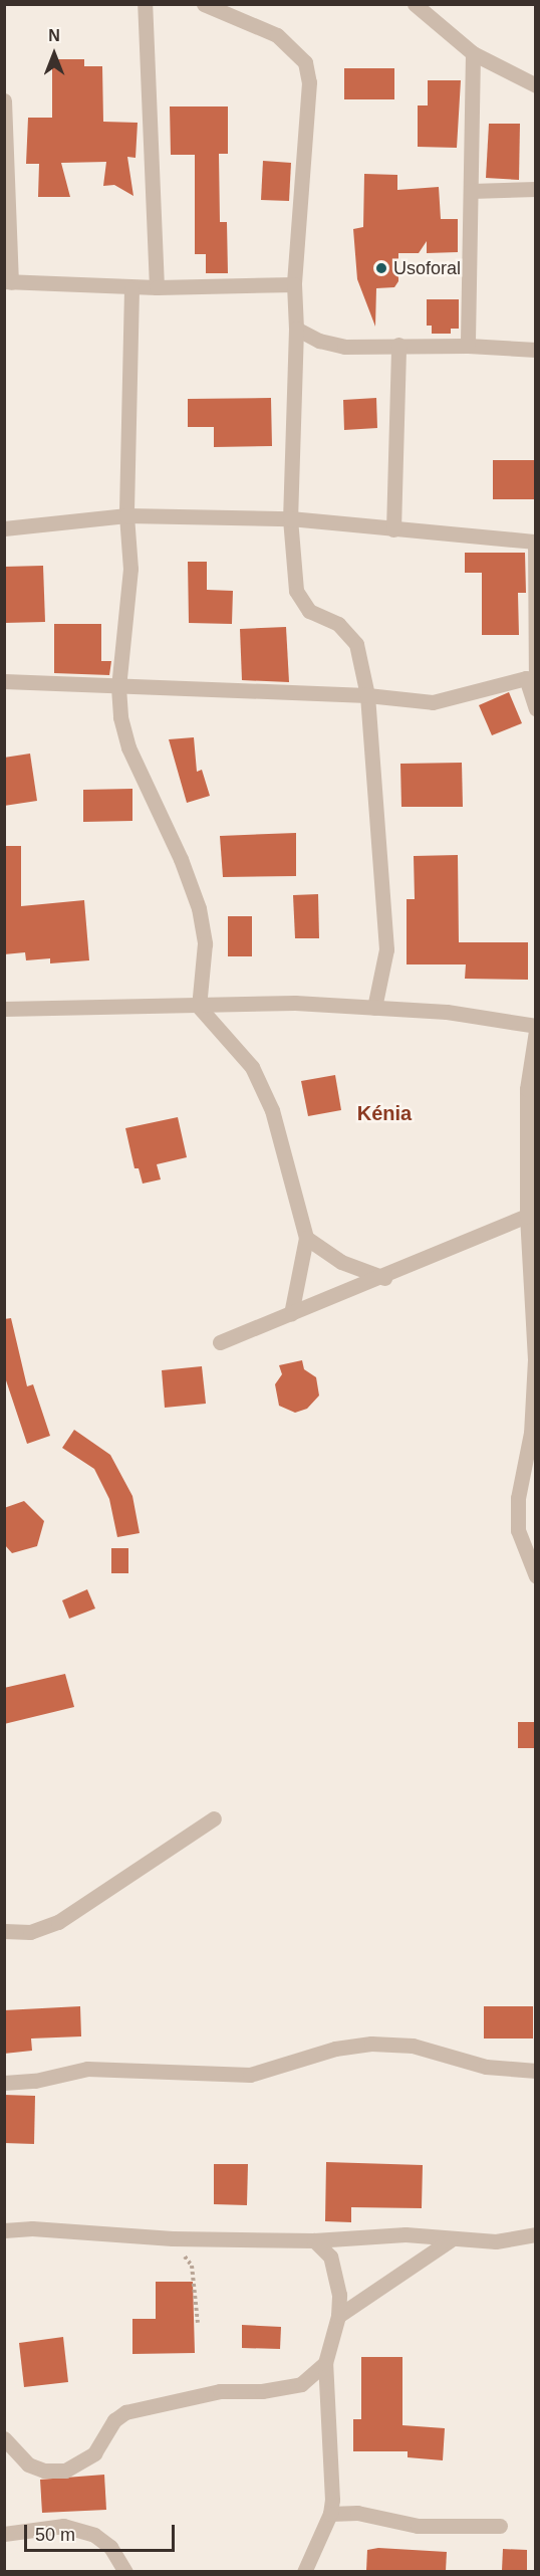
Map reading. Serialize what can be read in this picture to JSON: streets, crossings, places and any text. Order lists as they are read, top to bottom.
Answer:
{
  "districts": ["Kénia"],
  "places": ["Usoforal"],
  "scale_bar": "50 m",
  "north": "top"
}
